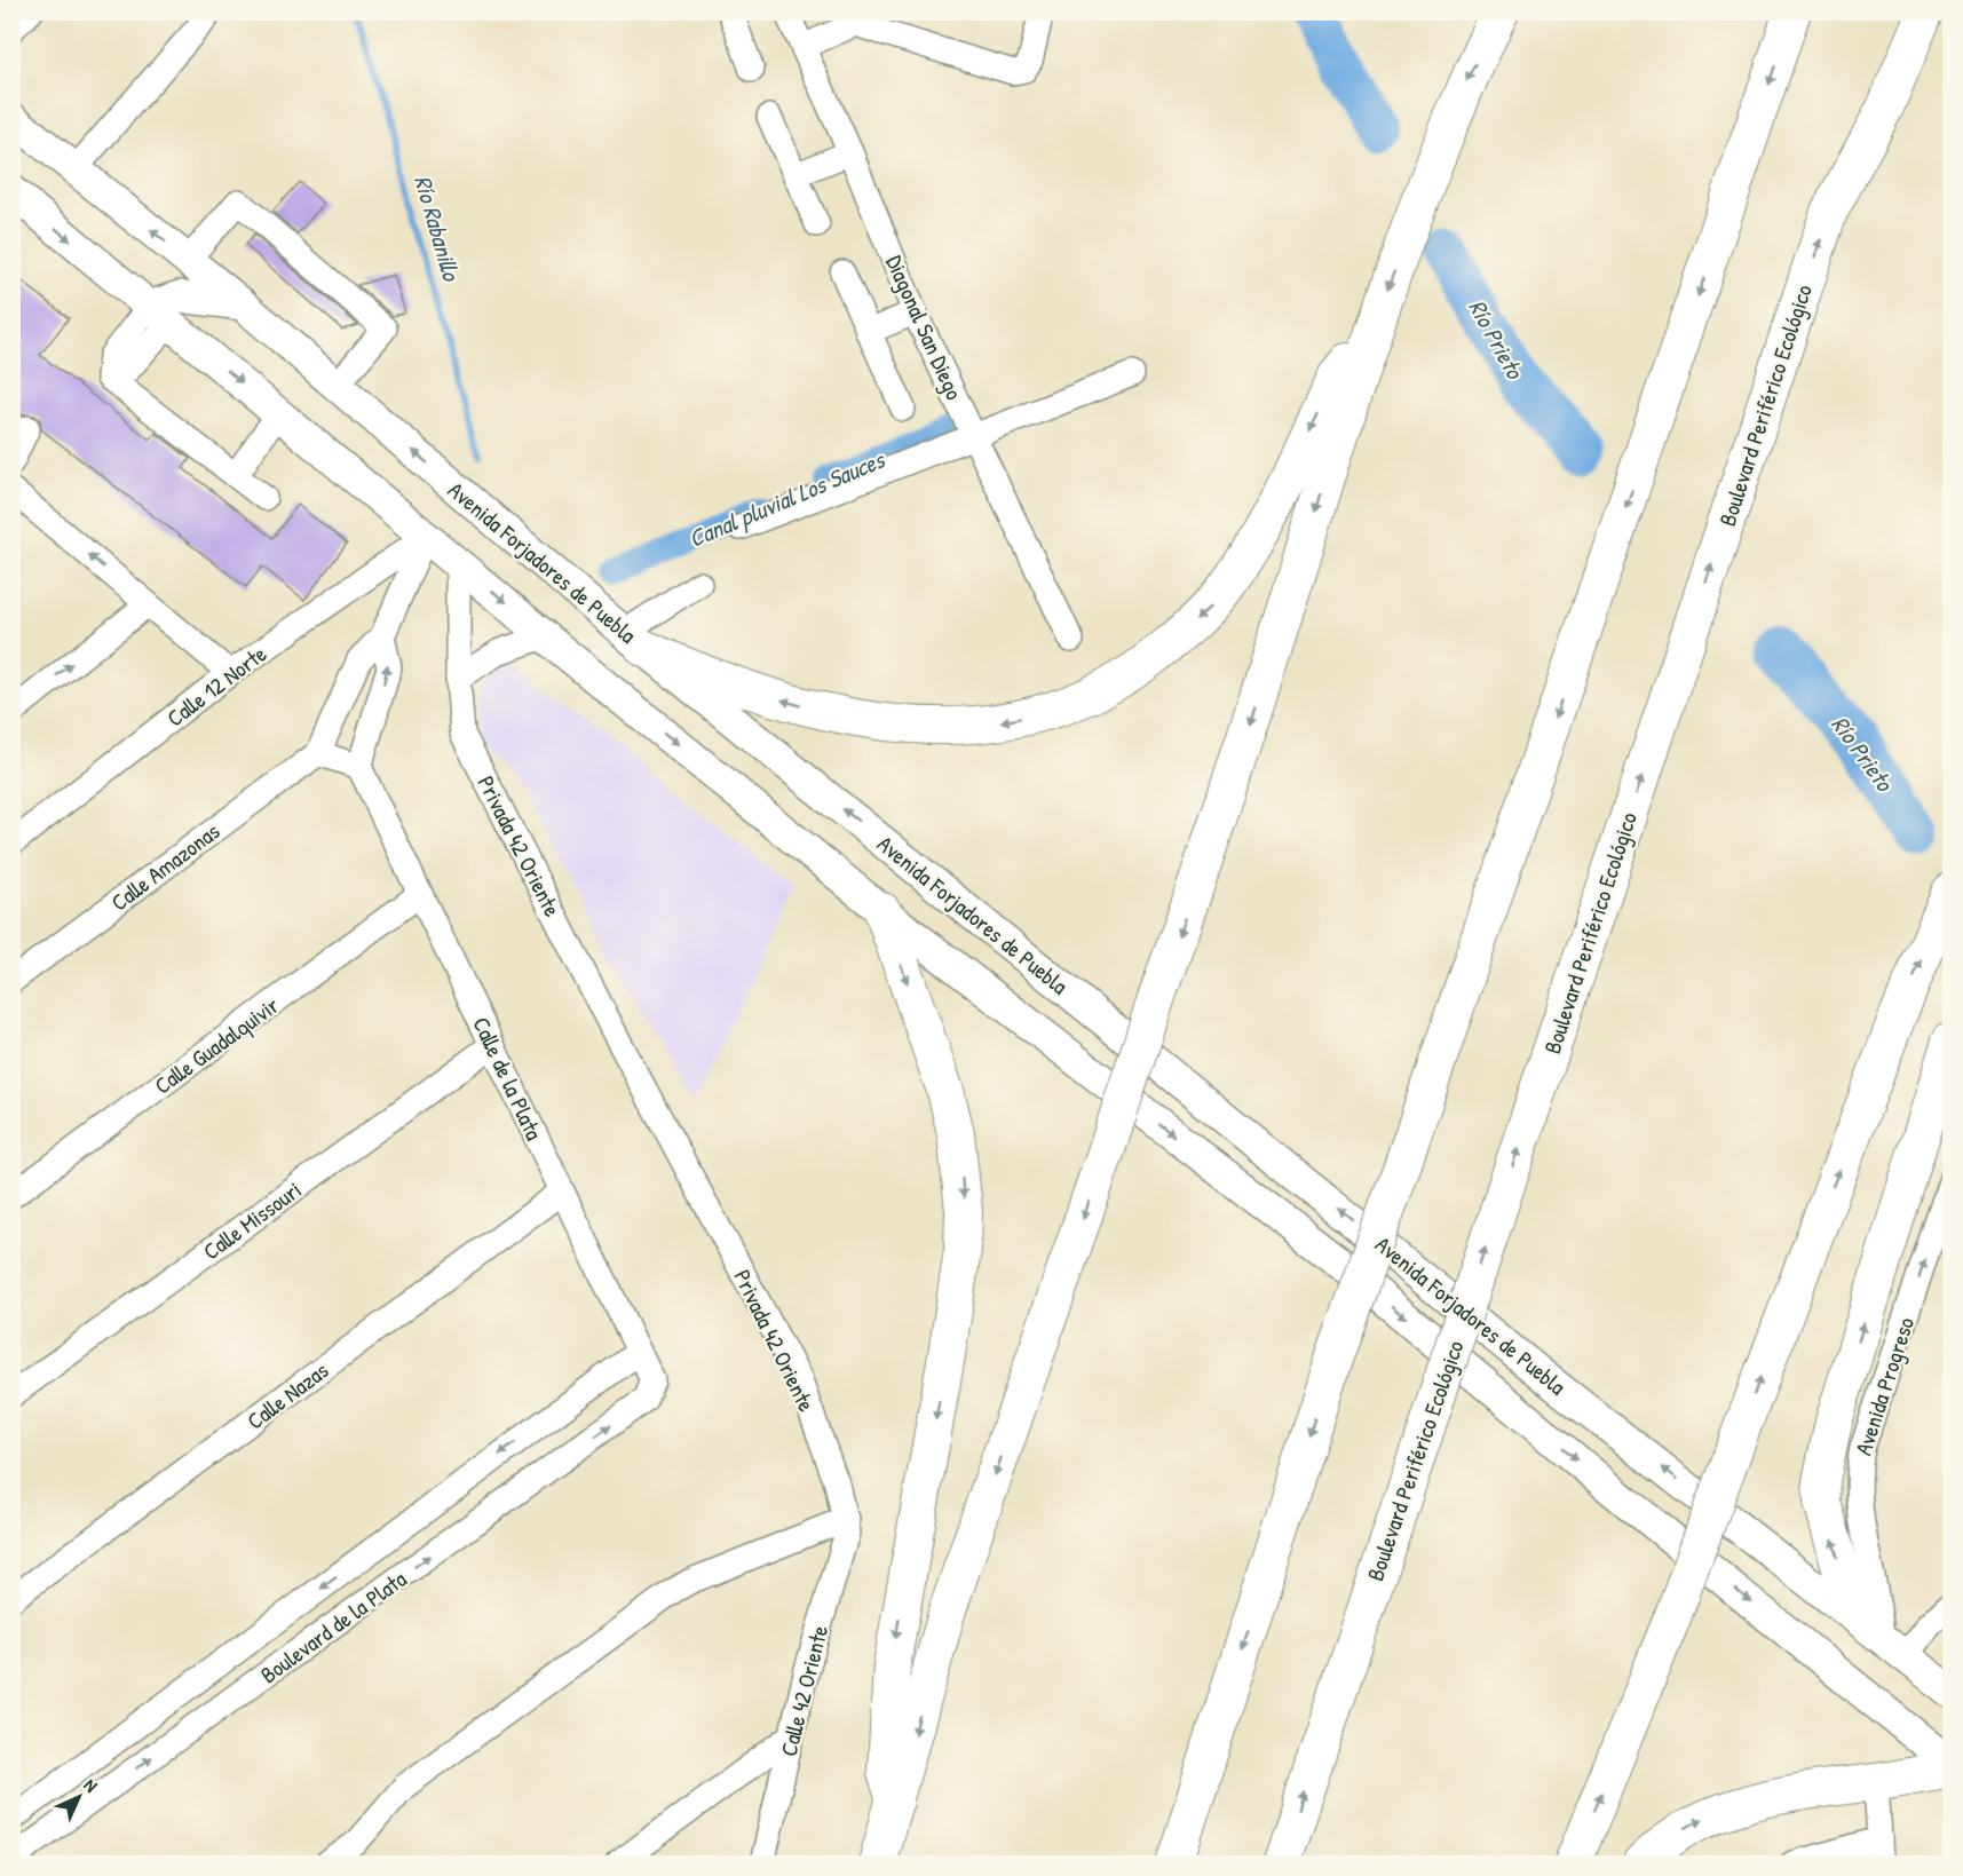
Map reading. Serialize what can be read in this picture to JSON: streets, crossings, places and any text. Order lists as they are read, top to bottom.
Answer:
{
  "streets": {
    "highway": ["Boulevard Periférico Ecológico"],
    "main road": ["Avenida Forjadores de Puebla"],
    "street": [
      "Diagonal San Diego",
      "Calle 12 Norte",
      "Privada 42 Oriente",
      "Calle Amazonas",
      "Calle Guadalquivir",
      "Calle de la Plata",
      "Calle Missouri",
      "Avenida Progreso",
      "Calle Nazas",
      "Boulevard de la Plata",
      "Calle 42 Oriente"
    ]
  },
  "crossings": [
    ["Avenida Forjadores de Puebla", "Calle 12 Norte"],
    ["Avenida Forjadores de Puebla", "Privada 42 Oriente"],
    ["Avenida Forjadores de Puebla", "Avenida Progreso"],
    ["Privada 42 Oriente", "Calle 42 Oriente"],
    ["Calle Guadalquivir", "Calle de la Plata"],
    ["Calle de la Plata", "Calle Missouri"],
    ["Calle de la Plata", "Calle Nazas"],
    ["Calle de la Plata", "Boulevard de la Plata"]
  ],
  "one_way": ["Avenida Progreso"],
  "water": ["Río Rabanillo", "Río Prieto", "Canal pluvial Los Sauces"],
  "north": "top right"
}
